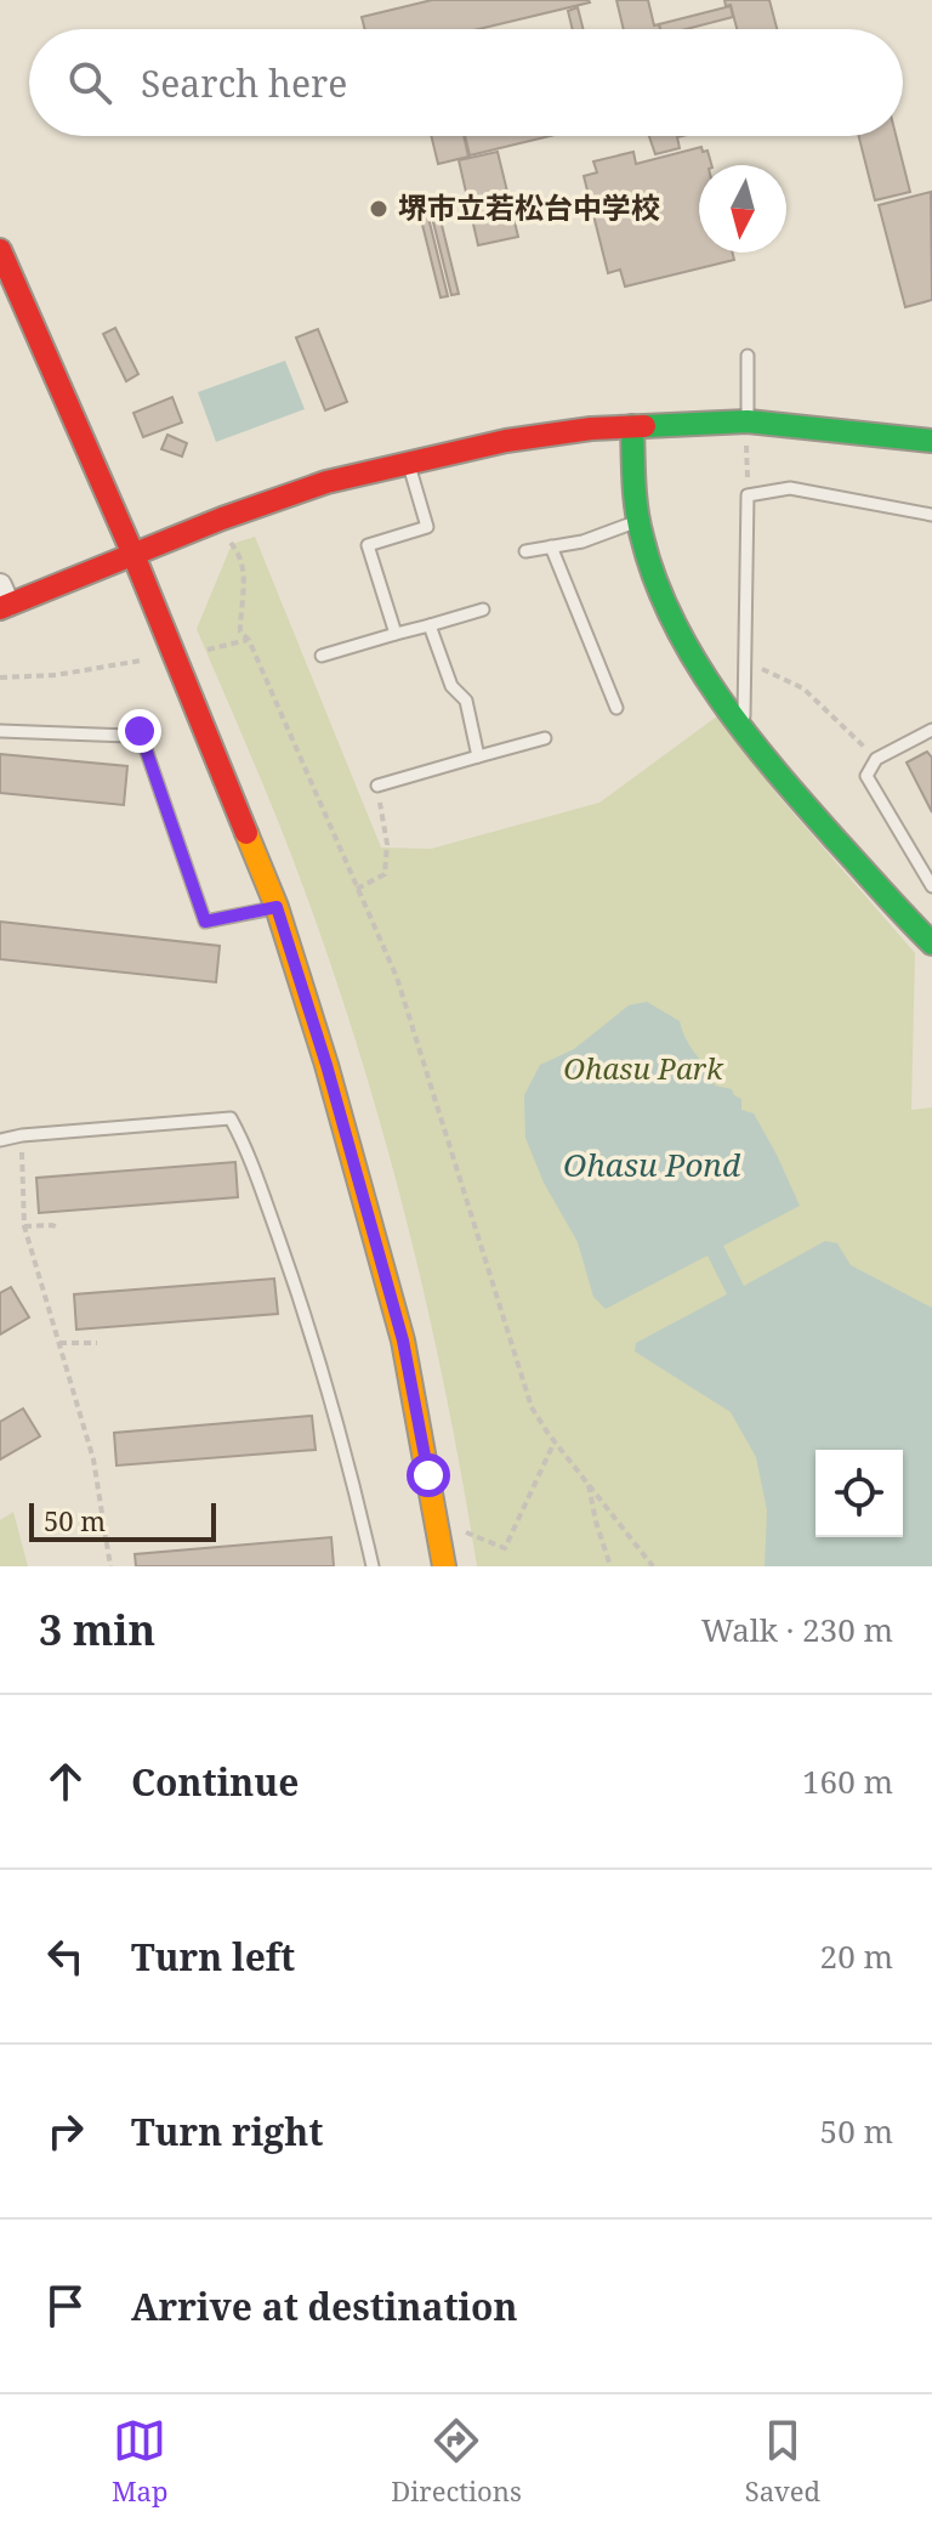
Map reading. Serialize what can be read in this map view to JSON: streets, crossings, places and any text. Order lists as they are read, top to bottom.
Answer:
{
  "water": ["Ohasu Pond"],
  "parks": ["Ohasu Park"],
  "places": ["堺市立若松台中学校"],
  "scale_bar": "50 m",
  "north": "bottom",
  "page": {
    "search": "Search here",
    "scale": "50 m",
    "heading": ["3 min", "Walk · 230 m"],
    "list": [
      ["Continue", "160 m"],
      ["Turn left", "20 m"],
      ["Turn right", "50 m"],
      "Arrive at destination"
    ],
    "nav": ["Map", "Directions", "Saved"]
  }
}
